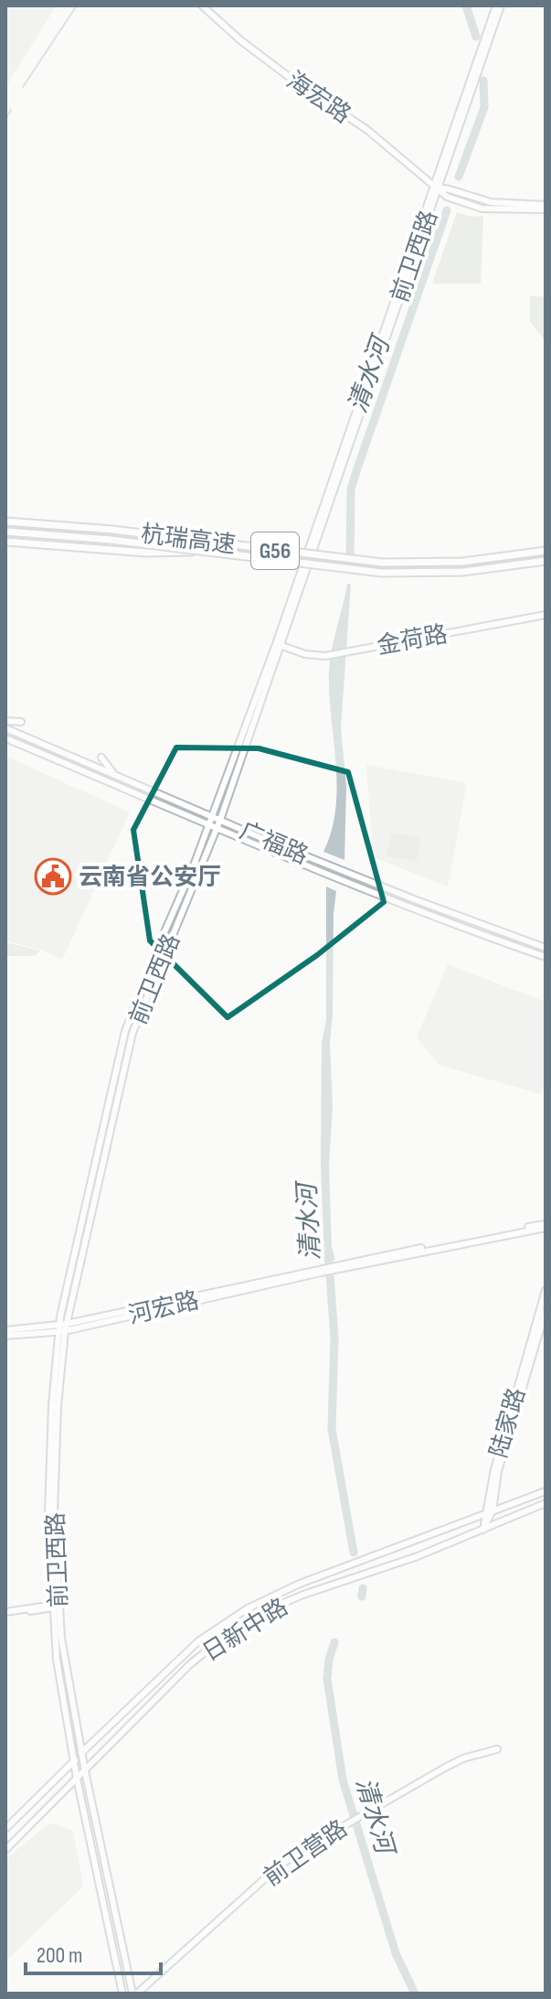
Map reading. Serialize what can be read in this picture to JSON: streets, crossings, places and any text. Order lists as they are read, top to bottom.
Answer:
{
  "streets": {
    "highway": ["杭瑞高速", "G56"],
    "main road": [
      "海宏路",
      "前卫西路",
      "金荷路",
      "广福路",
      "河宏路",
      "陆家路",
      "日新中路",
      "前卫营路"
    ]
  },
  "crossings": [
    ["海宏路", "前卫西路"],
    ["前卫西路", "金荷路"],
    ["前卫西路", "广福路"],
    ["前卫西路", "河宏路"],
    ["前卫西路", "日新中路"],
    ["前卫西路", "前卫营路"],
    ["陆家路", "日新中路"]
  ],
  "water": ["清水河"],
  "places": {
    "public building": ["云南省公安厅"]
  },
  "scale_bar": "200 m"
}
